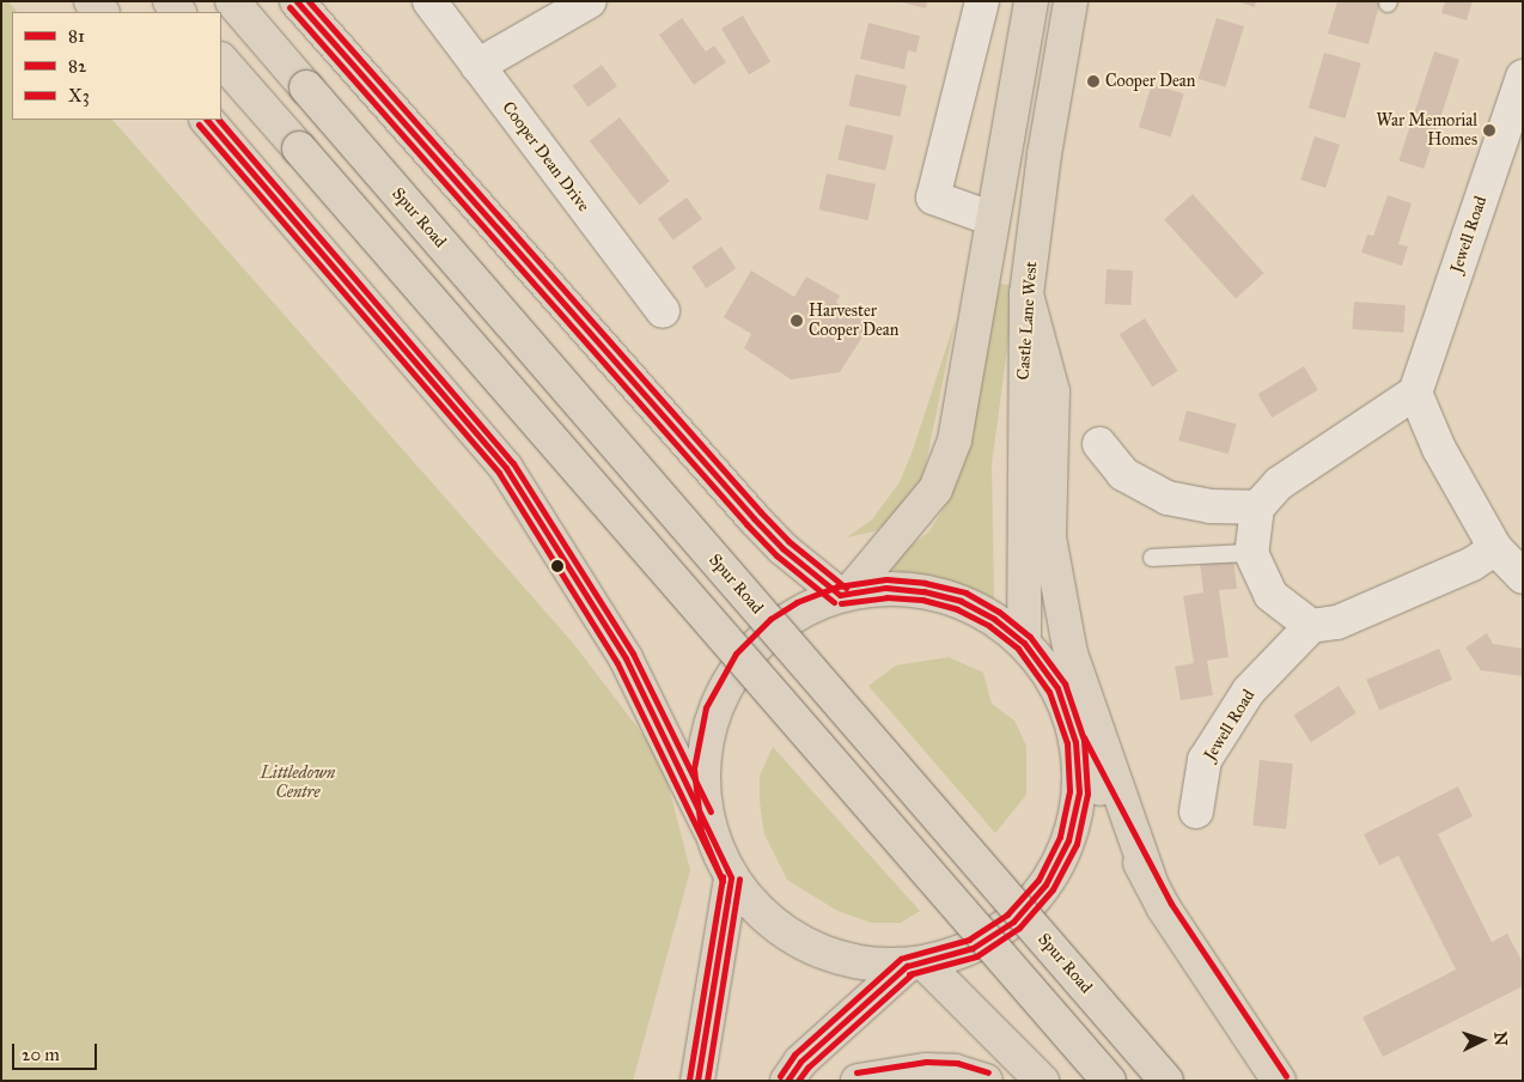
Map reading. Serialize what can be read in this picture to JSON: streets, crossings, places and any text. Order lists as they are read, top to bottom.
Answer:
{
  "streets": {
    "main road": ["Spur Road", "Castle Lane West"],
    "street": ["Cooper Dean Drive", "Jewell Road"]
  },
  "parks": ["Littledown Centre"],
  "places": ["Cooper Dean", "War Memorial Homes", "Harvester Cooper Dean"],
  "lines": ["transit line 81", "transit line X3", "transit line 82"],
  "legend": ["81", "82", "X3"],
  "scale_bar": "20 m",
  "north": "right"
}
